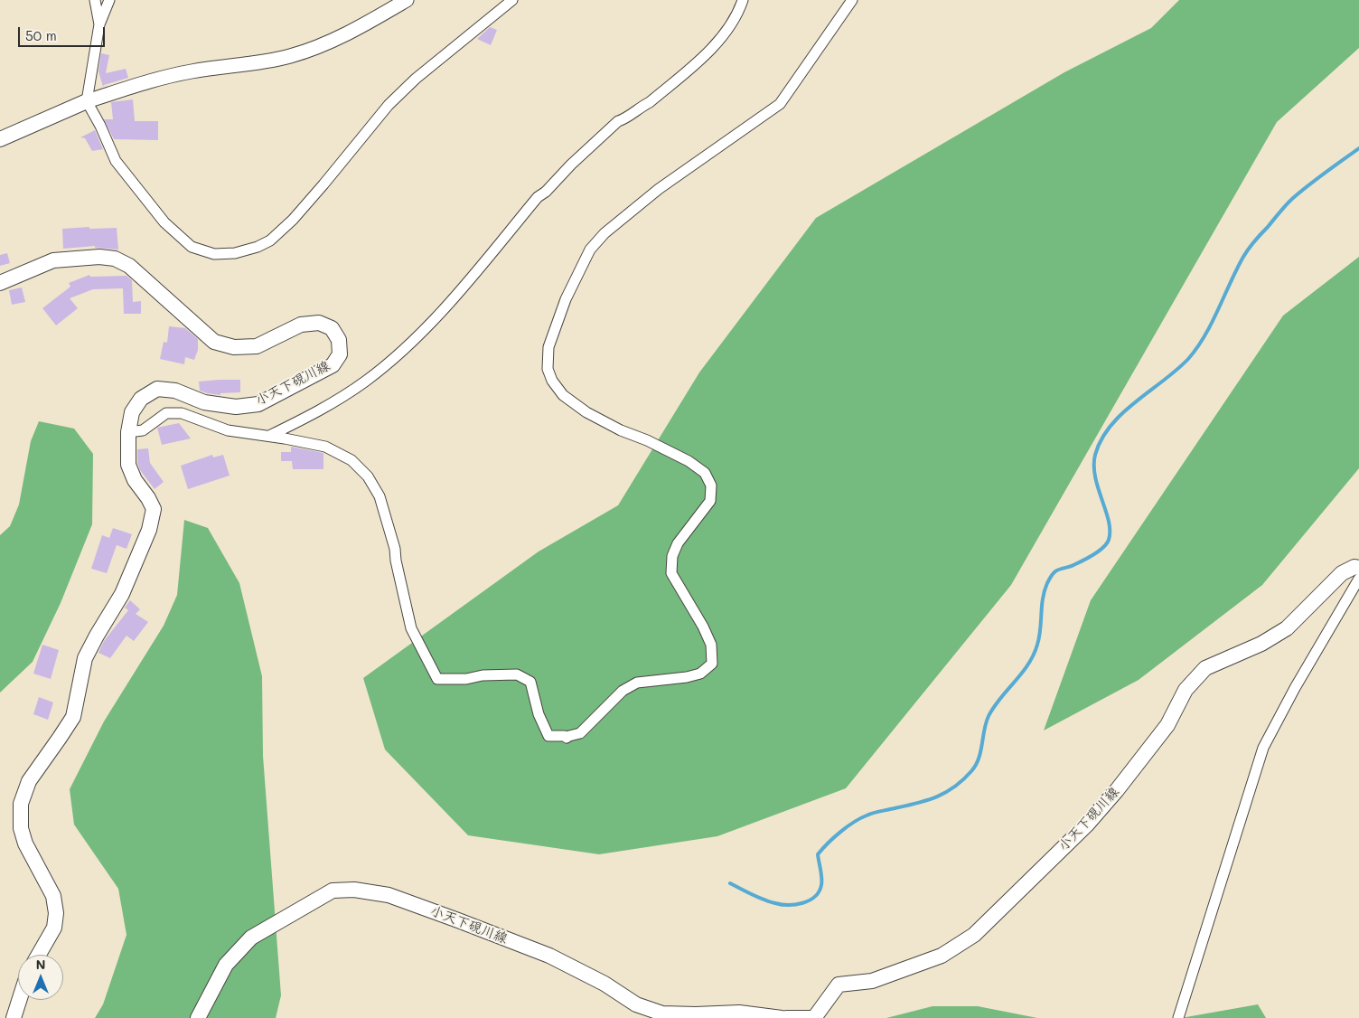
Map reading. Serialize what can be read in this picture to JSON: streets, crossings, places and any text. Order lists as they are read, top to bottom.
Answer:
{
  "streets": {
    "main road": ["小天下硯川線"]
  },
  "scale_bar": "50 m",
  "north": "top"
}
